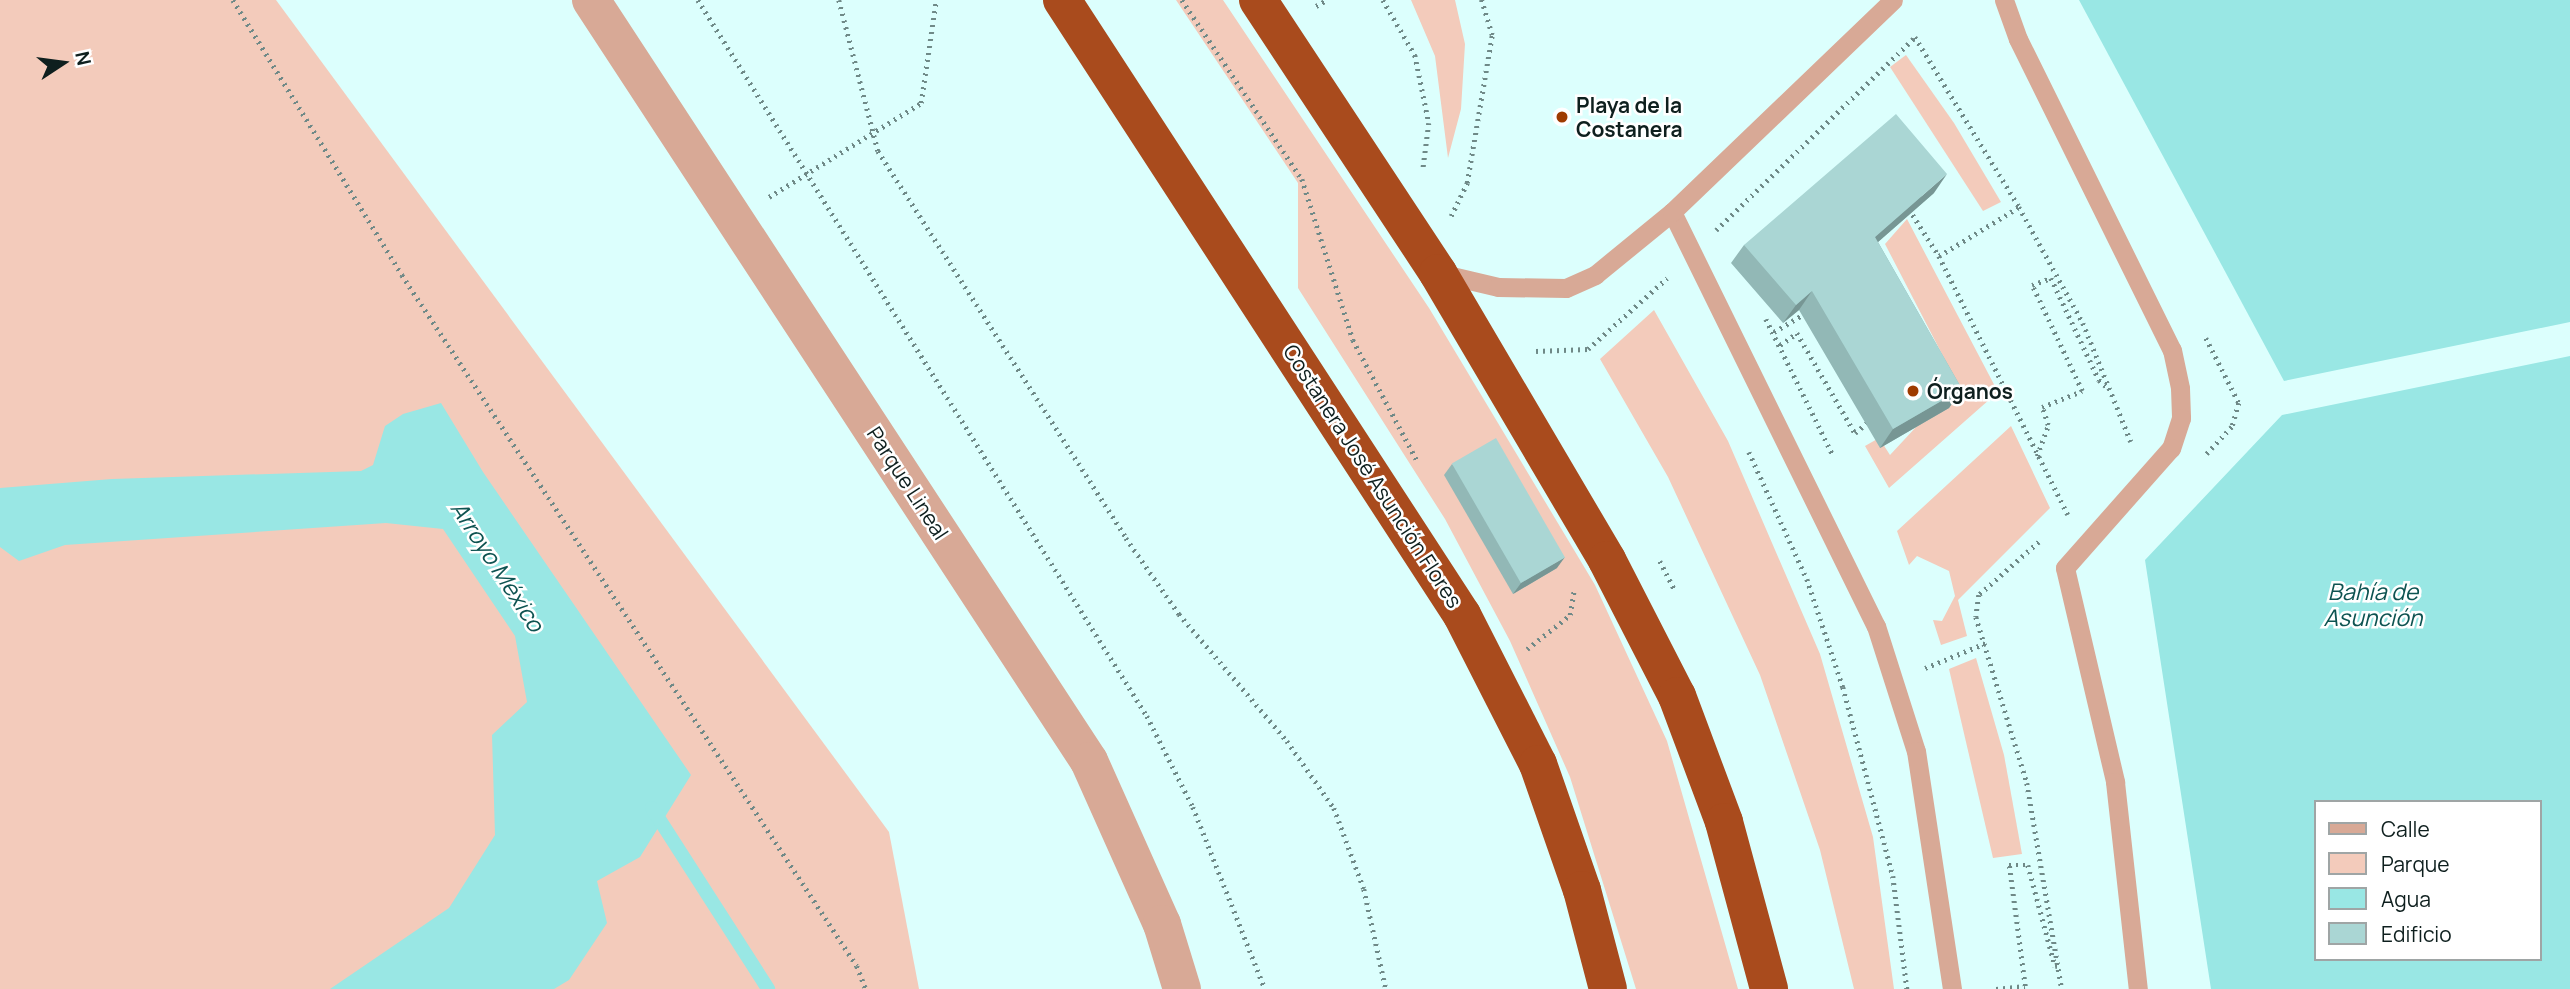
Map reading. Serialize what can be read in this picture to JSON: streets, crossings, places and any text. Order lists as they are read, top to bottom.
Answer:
{
  "streets": {
    "highway": ["Costanera José Asunción Flores"],
    "street": ["Parque Lineal"]
  },
  "water": ["Arroyo México", "Bahía de Asunción"],
  "places": ["Playa de la Costanera", "Órganos"],
  "legend": [
    "Calle",
    "Parque",
    "Agua",
    "Edificio"
  ],
  "north": "right"
}
